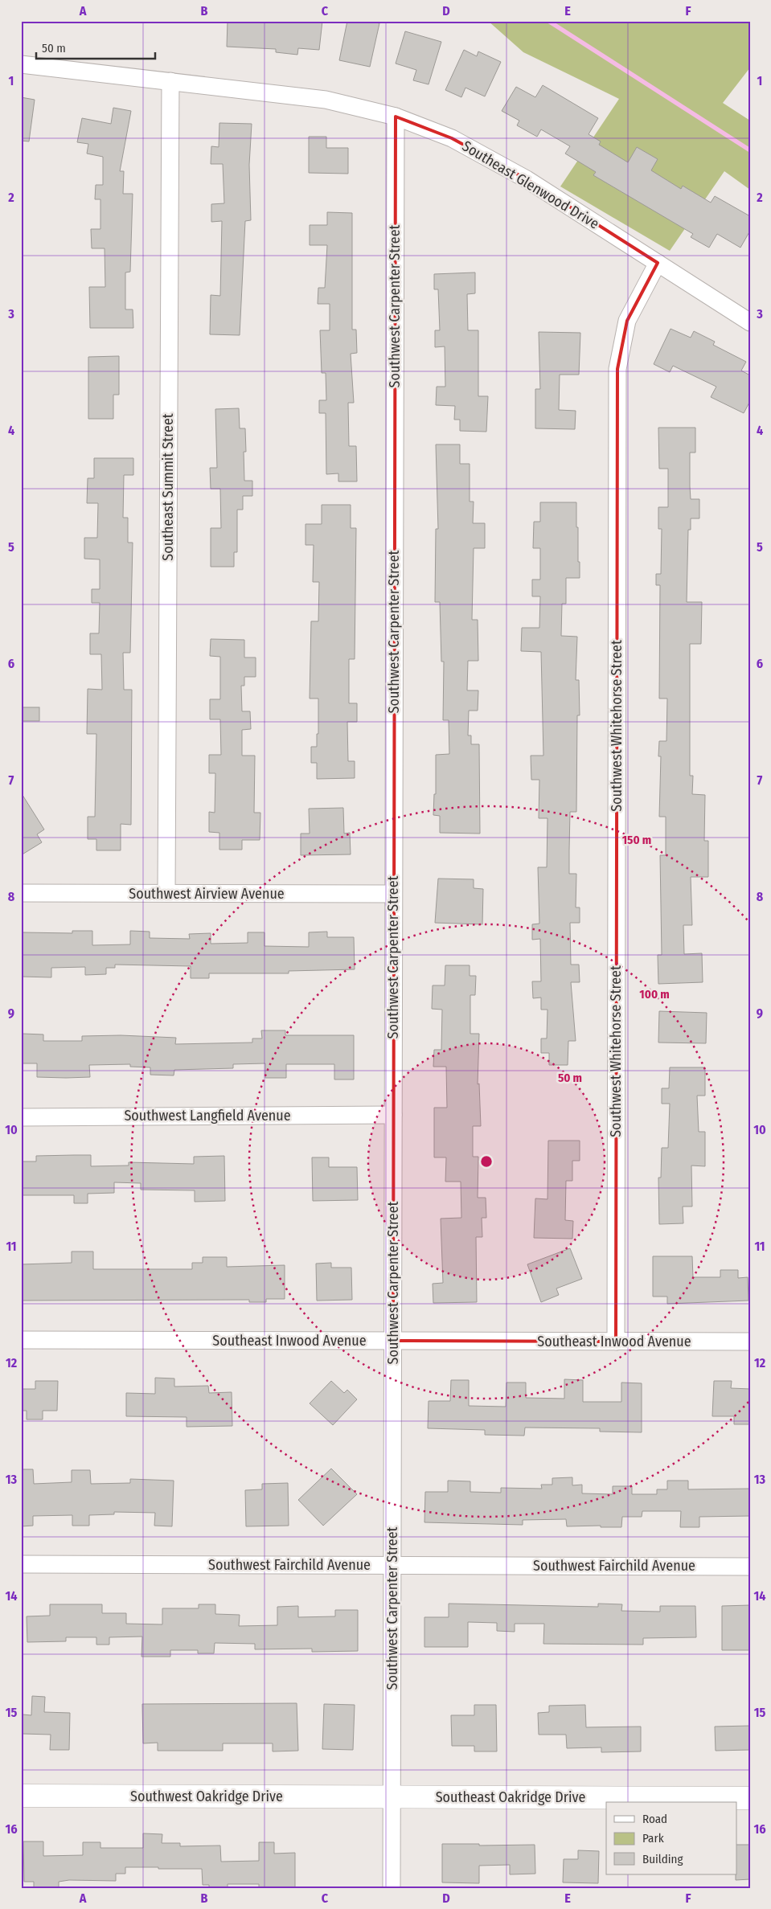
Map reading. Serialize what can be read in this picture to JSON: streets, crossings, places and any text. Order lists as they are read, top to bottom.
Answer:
{
  "streets": {
    "street": [
      "Southeast Glenwood Drive",
      "Southwest Carpenter Street",
      "Southeast Summit Street",
      "Southwest Whitehorse Street",
      "Southwest Airview Avenue",
      "Southwest Langfield Avenue",
      "Southeast Inwood Avenue",
      "Southwest Fairchild Avenue",
      "Southwest Oakridge Drive",
      "Southeast Oakridge Drive"
    ]
  },
  "crossings": [
    ["Southeast Glenwood Drive", "Southwest Carpenter Street"],
    ["Southeast Glenwood Drive", "Southeast Summit Street"],
    ["Southeast Glenwood Drive", "Southwest Whitehorse Street"],
    ["Southwest Carpenter Street", "Southwest Airview Avenue"],
    ["Southwest Carpenter Street", "Southwest Langfield Avenue"],
    ["Southwest Carpenter Street", "Southeast Inwood Avenue"],
    ["Southwest Carpenter Street", "Southwest Fairchild Avenue"],
    ["Southwest Carpenter Street", "Southwest Oakridge Drive"],
    ["Southwest Carpenter Street", "Southeast Oakridge Drive"],
    ["Southeast Summit Street", "Southwest Airview Avenue"],
    ["Southwest Whitehorse Street", "Southeast Inwood Avenue"],
    ["Southwest Oakridge Drive", "Southeast Oakridge Drive"]
  ],
  "legend": ["Road", "Park", "Building"],
  "scale_bar": "50 m",
  "grid": {
    "columns": [
      "A",
      "B",
      "C",
      "D",
      "E",
      "F"
    ],
    "rows": [
      "1",
      "2",
      "3",
      "4",
      "5",
      "6",
      "7",
      "8",
      "9",
      "10",
      "11",
      "12",
      "13",
      "14",
      "15",
      "16"
    ]
  },
  "rings": ["150 m", "100 m", "50 m"]
}
